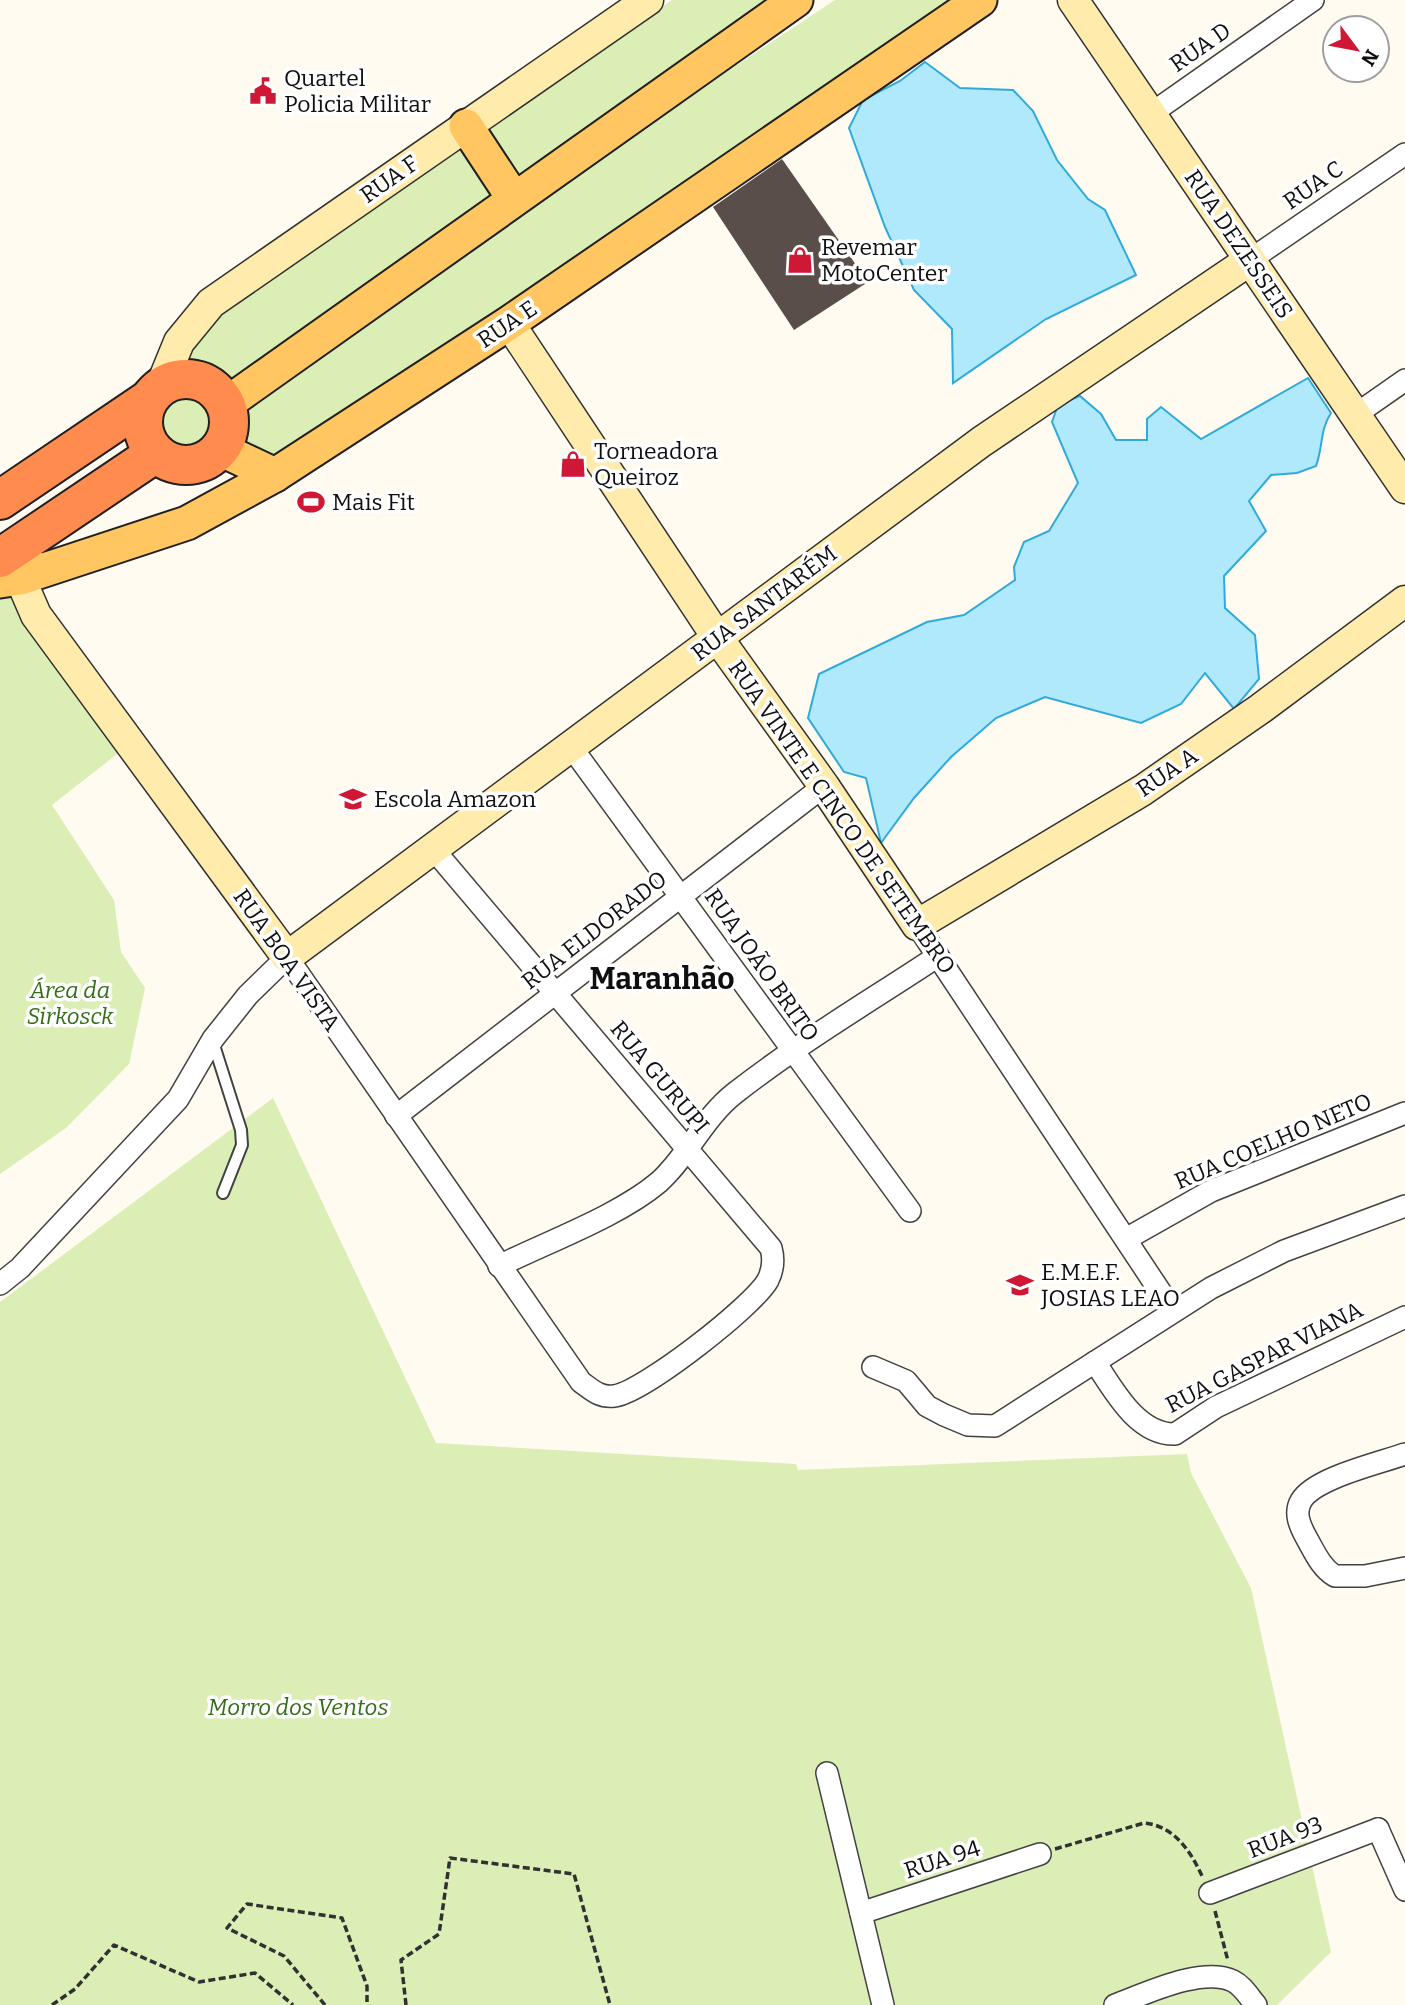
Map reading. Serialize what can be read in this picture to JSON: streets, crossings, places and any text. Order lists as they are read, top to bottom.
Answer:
{
  "streets": {
    "main road": ["RUA E"],
    "street": [
      "RUA D",
      "RUA F",
      "RUA C",
      "RUA DEZESSEIS",
      "RUA SANTARÉM",
      "RUA A",
      "RUA VINTE E CINCO DE SETEMBRO",
      "RUA ELDORADO",
      "RUA BOA VISTA",
      "RUA JOÃO BRITO",
      "RUA GURUPI",
      "RUA COELHO NETO",
      "RUA GASPAR VIANA",
      "RUA 93",
      "RUA 94"
    ]
  },
  "crossings": [
    ["RUA D", "RUA DEZESSEIS"],
    ["RUA C", "RUA DEZESSEIS"],
    ["RUA C", "RUA SANTARÉM"],
    ["RUA DEZESSEIS", "RUA SANTARÉM"],
    ["RUA E", "RUA VINTE E CINCO DE SETEMBRO"],
    ["RUA E", "RUA BOA VISTA"],
    ["RUA SANTARÉM", "RUA VINTE E CINCO DE SETEMBRO"],
    ["RUA SANTARÉM", "RUA BOA VISTA"],
    ["RUA SANTARÉM", "RUA JOÃO BRITO"],
    ["RUA SANTARÉM", "RUA GURUPI"],
    ["RUA A", "RUA VINTE E CINCO DE SETEMBRO"],
    ["RUA VINTE E CINCO DE SETEMBRO", "RUA ELDORADO"],
    ["RUA VINTE E CINCO DE SETEMBRO", "RUA COELHO NETO"],
    ["RUA ELDORADO", "RUA BOA VISTA"],
    ["RUA ELDORADO", "RUA JOÃO BRITO"],
    ["RUA ELDORADO", "RUA GURUPI"],
    ["RUA BOA VISTA", "RUA GURUPI"]
  ],
  "districts": ["Maranhão"],
  "parks": ["Área da Sirkosck", "Morro dos Ventos"],
  "places": {
    "public building": ["Quartel Policia Militar"],
    "shop": ["Revemar MotoCenter", "Torneadora Queiroz"],
    "sports": ["Mais Fit"],
    "school or university": ["Escola Amazon", "E.M.E.F. JOSIAS LEAO"]
  },
  "north": "bottom right"
}
